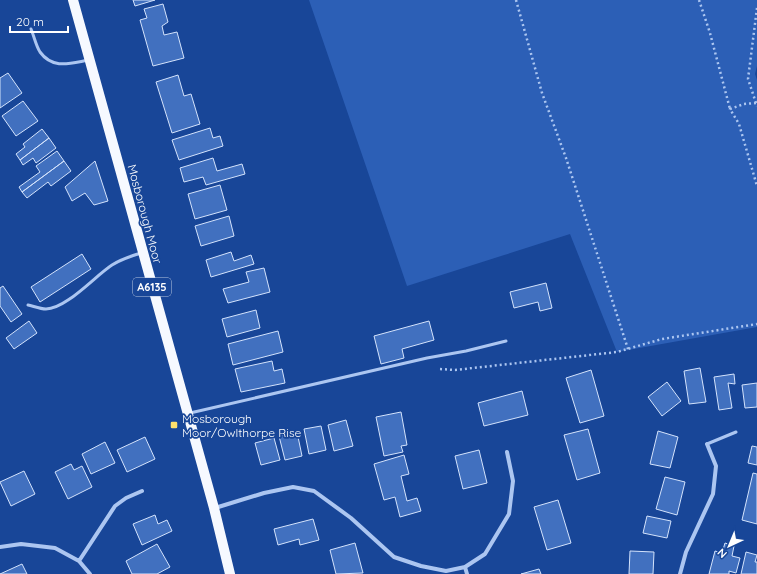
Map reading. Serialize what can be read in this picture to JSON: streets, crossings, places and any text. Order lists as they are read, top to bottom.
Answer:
{
  "streets": {
    "main road": ["Mosborough Moor", "A6135"]
  },
  "places": {
    "transit": ["Mosborough Moor/Owlthorpe Rise"]
  },
  "scale_bar": "20 m",
  "north": "bottom left"
}
